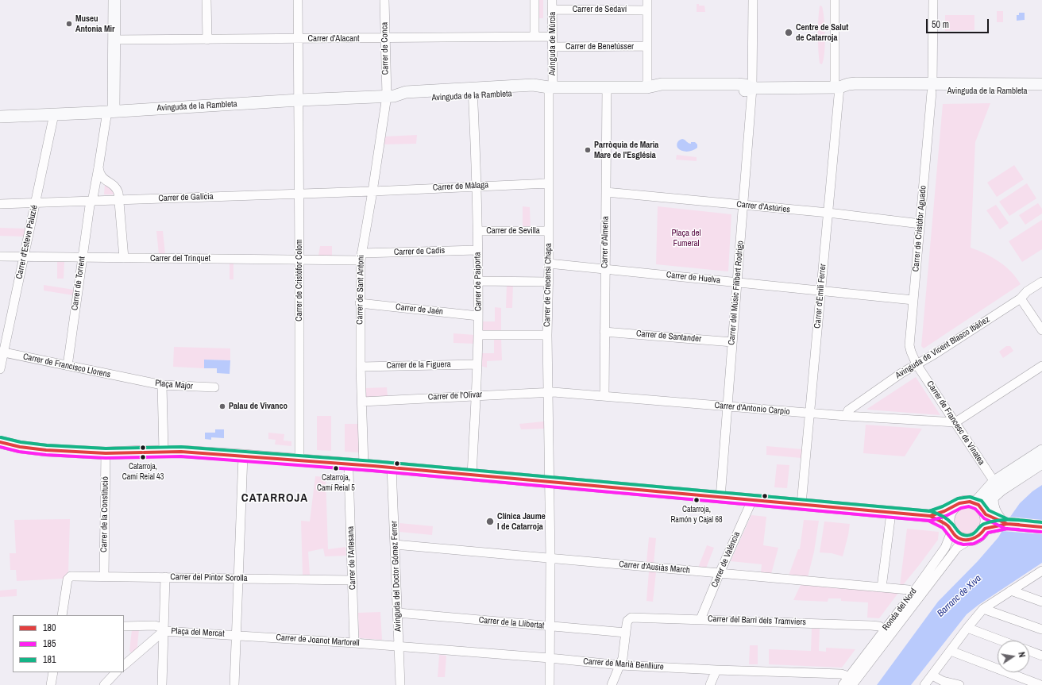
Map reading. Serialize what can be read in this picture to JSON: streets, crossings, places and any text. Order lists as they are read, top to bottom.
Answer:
{
  "streets": {
    "street": [
      "Carrer de Sedaví",
      "Carrer d'Alacant",
      "Avinguda de Múrcia",
      "Carrer de Benetússer",
      "Carrer de Conca",
      "Avinguda de la Rambleta",
      "Carrer de Màlaga",
      "Carrer de Galícia",
      "Carrer d'Astúries",
      "Carrer de Cristòfor Aguado",
      "Carrer de Sevilla",
      "Carrer d'Esteve Paluzié",
      "Carrer d'Almeria",
      "Carrer de Cadis",
      "Carrer del Trinquet",
      "Carrer de Huelva",
      "Carrer de Cristòfor Colom",
      "Carrer de Paiporta",
      "Carrer de Torrent",
      "Carrer de Crecensi Chapa",
      "Carrer de Sant Antoni",
      "Carrer del Músic Filibert Rodrigo",
      "Carrer d'Emili Ferrer",
      "Carrer de Jaén",
      "Carrer de Santander",
      "Avinguda de Vicent Blasco Ibáñez",
      "Carrer de la Figuera",
      "Carrer de Francisco Llorens",
      "Plaça Major",
      "Carrer de l'Olivar",
      "Carrer d'Antonio Carpio",
      "Carrer de Francesc de Vinatea",
      "Carrer de la Constitució",
      "Carrer de l'Artesana",
      "Carrer de València",
      "Carrer d'Ausiàs March",
      "Avinguda del Doctor Gómez Ferrer",
      "Carrer del Pintor Sorolla",
      "Ronda del Nord",
      "Carrer del Barri dels Tramviers",
      "Carrer de la Llibertat",
      "Plaça del Mercat",
      "Carrer de Joanot Martorell",
      "Carrer de Marià Benlliure"
    ]
  },
  "crossings": [
    ["Carrer de Sedaví", "Avinguda de Múrcia"],
    ["Carrer d'Alacant", "Avinguda de Múrcia"],
    ["Carrer d'Alacant", "Carrer de Conca"],
    ["Carrer d'Alacant", "Carrer de Cristòfor Colom"],
    ["Avinguda de Múrcia", "Carrer de Benetússer"],
    ["Avinguda de Múrcia", "Avinguda de la Rambleta"],
    ["Avinguda de Múrcia", "Carrer de Crecensi Chapa"],
    ["Carrer de Conca", "Avinguda de la Rambleta"],
    ["Carrer de Conca", "Carrer de Sant Antoni"],
    ["Avinguda de la Rambleta", "Carrer de Cristòfor Aguado"],
    ["Avinguda de la Rambleta", "Carrer d'Esteve Paluzié"],
    ["Avinguda de la Rambleta", "Carrer d'Almeria"],
    ["Avinguda de la Rambleta", "Carrer de Cristòfor Colom"],
    ["Avinguda de la Rambleta", "Carrer de Paiporta"],
    ["Avinguda de la Rambleta", "Carrer de Torrent"],
    ["Avinguda de la Rambleta", "Carrer de Crecensi Chapa"],
    ["Avinguda de la Rambleta", "Carrer de Sant Antoni"],
    ["Avinguda de la Rambleta", "Carrer del Músic Filibert Rodrigo"],
    ["Avinguda de la Rambleta", "Carrer d'Emili Ferrer"],
    ["Carrer de Màlaga", "Carrer de Galícia"],
    ["Carrer de Màlaga", "Carrer de Paiporta"],
    ["Carrer de Màlaga", "Carrer de Crecensi Chapa"],
    ["Carrer de Màlaga", "Carrer de Sant Antoni"],
    ["Carrer de Galícia", "Carrer d'Esteve Paluzié"],
    ["Carrer de Galícia", "Carrer de Cristòfor Colom"],
    ["Carrer de Galícia", "Carrer de Torrent"],
    ["Carrer de Galícia", "Carrer de Sant Antoni"],
    ["Carrer d'Astúries", "Carrer de Cristòfor Aguado"],
    ["Carrer d'Astúries", "Carrer d'Almeria"],
    ["Carrer d'Astúries", "Carrer del Músic Filibert Rodrigo"],
    ["Carrer d'Astúries", "Carrer d'Emili Ferrer"],
    ["Carrer de Cristòfor Aguado", "Carrer de Huelva"],
    ["Carrer de Cristòfor Aguado", "Avinguda de Vicent Blasco Ibáñez"],
    ["Carrer de Cristòfor Aguado", "Carrer de Francesc de Vinatea"],
    ["Carrer de Sevilla", "Carrer de Paiporta"],
    ["Carrer de Sevilla", "Carrer de Crecensi Chapa"],
    ["Carrer d'Esteve Paluzié", "Carrer del Trinquet"],
    ["Carrer d'Esteve Paluzié", "Carrer de Francisco Llorens"],
    ["Carrer d'Almeria", "Carrer de Huelva"],
    ["Carrer d'Almeria", "Carrer de Santander"],
    ["Carrer d'Almeria", "Carrer d'Antonio Carpio"],
    ["Carrer de Cadis", "Carrer del Trinquet"],
    ["Carrer de Cadis", "Carrer de Paiporta"],
    ["Carrer de Cadis", "Carrer de Sant Antoni"],
    ["Carrer del Trinquet", "Carrer de Cristòfor Colom"],
    ["Carrer del Trinquet", "Carrer de Torrent"],
    ["Carrer del Trinquet", "Carrer de Sant Antoni"],
    ["Carrer de Huelva", "Carrer de Crecensi Chapa"],
    ["Carrer de Huelva", "Carrer del Músic Filibert Rodrigo"],
    ["Carrer de Huelva", "Carrer d'Emili Ferrer"],
    ["Carrer de Paiporta", "Carrer de Jaén"],
    ["Carrer de Paiporta", "Carrer de la Figuera"],
    ["Carrer de Paiporta", "Carrer de l'Olivar"],
    ["Carrer de Torrent", "Carrer de Francisco Llorens"],
    ["Carrer de Crecensi Chapa", "Carrer de l'Olivar"],
    ["Carrer de Crecensi Chapa", "Carrer d'Antonio Carpio"],
    ["Carrer de Crecensi Chapa", "Carrer d'Ausiàs March"],
    ["Carrer de Crecensi Chapa", "Carrer de la Llibertat"],
    ["Carrer de Crecensi Chapa", "Carrer de Marià Benlliure"],
    ["Carrer de Sant Antoni", "Carrer de Jaén"],
    ["Carrer de Sant Antoni", "Carrer de la Figuera"],
    ["Carrer de Sant Antoni", "Carrer de l'Olivar"],
    ["Carrer del Músic Filibert Rodrigo", "Carrer de Santander"],
    ["Carrer del Músic Filibert Rodrigo", "Carrer d'Antonio Carpio"],
    ["Carrer d'Emili Ferrer", "Carrer d'Antonio Carpio"],
    ["Avinguda de Vicent Blasco Ibáñez", "Carrer d'Antonio Carpio"],
    ["Avinguda de Vicent Blasco Ibáñez", "Carrer de Francesc de Vinatea"],
    ["Carrer de Francisco Llorens", "Plaça Major"],
    ["Carrer de l'Olivar", "Carrer d'Antonio Carpio"],
    ["Carrer d'Antonio Carpio", "Carrer de Francesc de Vinatea"],
    ["Carrer de la Constitució", "Carrer del Pintor Sorolla"],
    ["Carrer de l'Artesana", "Carrer del Pintor Sorolla"],
    ["Carrer de l'Artesana", "Carrer de Joanot Martorell"],
    ["Carrer de València", "Carrer d'Ausiàs March"],
    ["Carrer de València", "Carrer del Barri dels Tramviers"],
    ["Carrer d'Ausiàs March", "Avinguda del Doctor Gómez Ferrer"],
    ["Carrer d'Ausiàs March", "Ronda del Nord"],
    ["Avinguda del Doctor Gómez Ferrer", "Carrer de la Llibertat"],
    ["Avinguda del Doctor Gómez Ferrer", "Carrer de Joanot Martorell"],
    ["Avinguda del Doctor Gómez Ferrer", "Carrer de Marià Benlliure"],
    ["Ronda del Nord", "Carrer del Barri dels Tramviers"],
    ["Ronda del Nord", "Carrer de Marià Benlliure"],
    ["Carrer del Barri dels Tramviers", "Carrer de la Llibertat"],
    ["Plaça del Mercat", "Carrer de Joanot Martorell"],
    ["Carrer de Joanot Martorell", "Carrer de Marià Benlliure"]
  ],
  "districts": ["CATARROJA"],
  "water": ["Barranc de Xiva"],
  "parks": ["Plaça del Fumeral"],
  "places": [
    "Museu Antonia Mir",
    "Centre de Salut de Catarroja",
    "Parròquia de Maria Mare de l'Església",
    "Palau de Vivanco",
    "Catarroja, Camí Reial 43",
    "Catarroja, Camí Reial 5",
    "Catarroja, Ramón y Cajal 68",
    "Clínica Jaume I de Catarroja"
  ],
  "lines": ["transit line 181", "transit line 180", "transit line 185"],
  "legend": ["180", "185", "181"],
  "scale_bar": "50 m",
  "north": "right"
}
